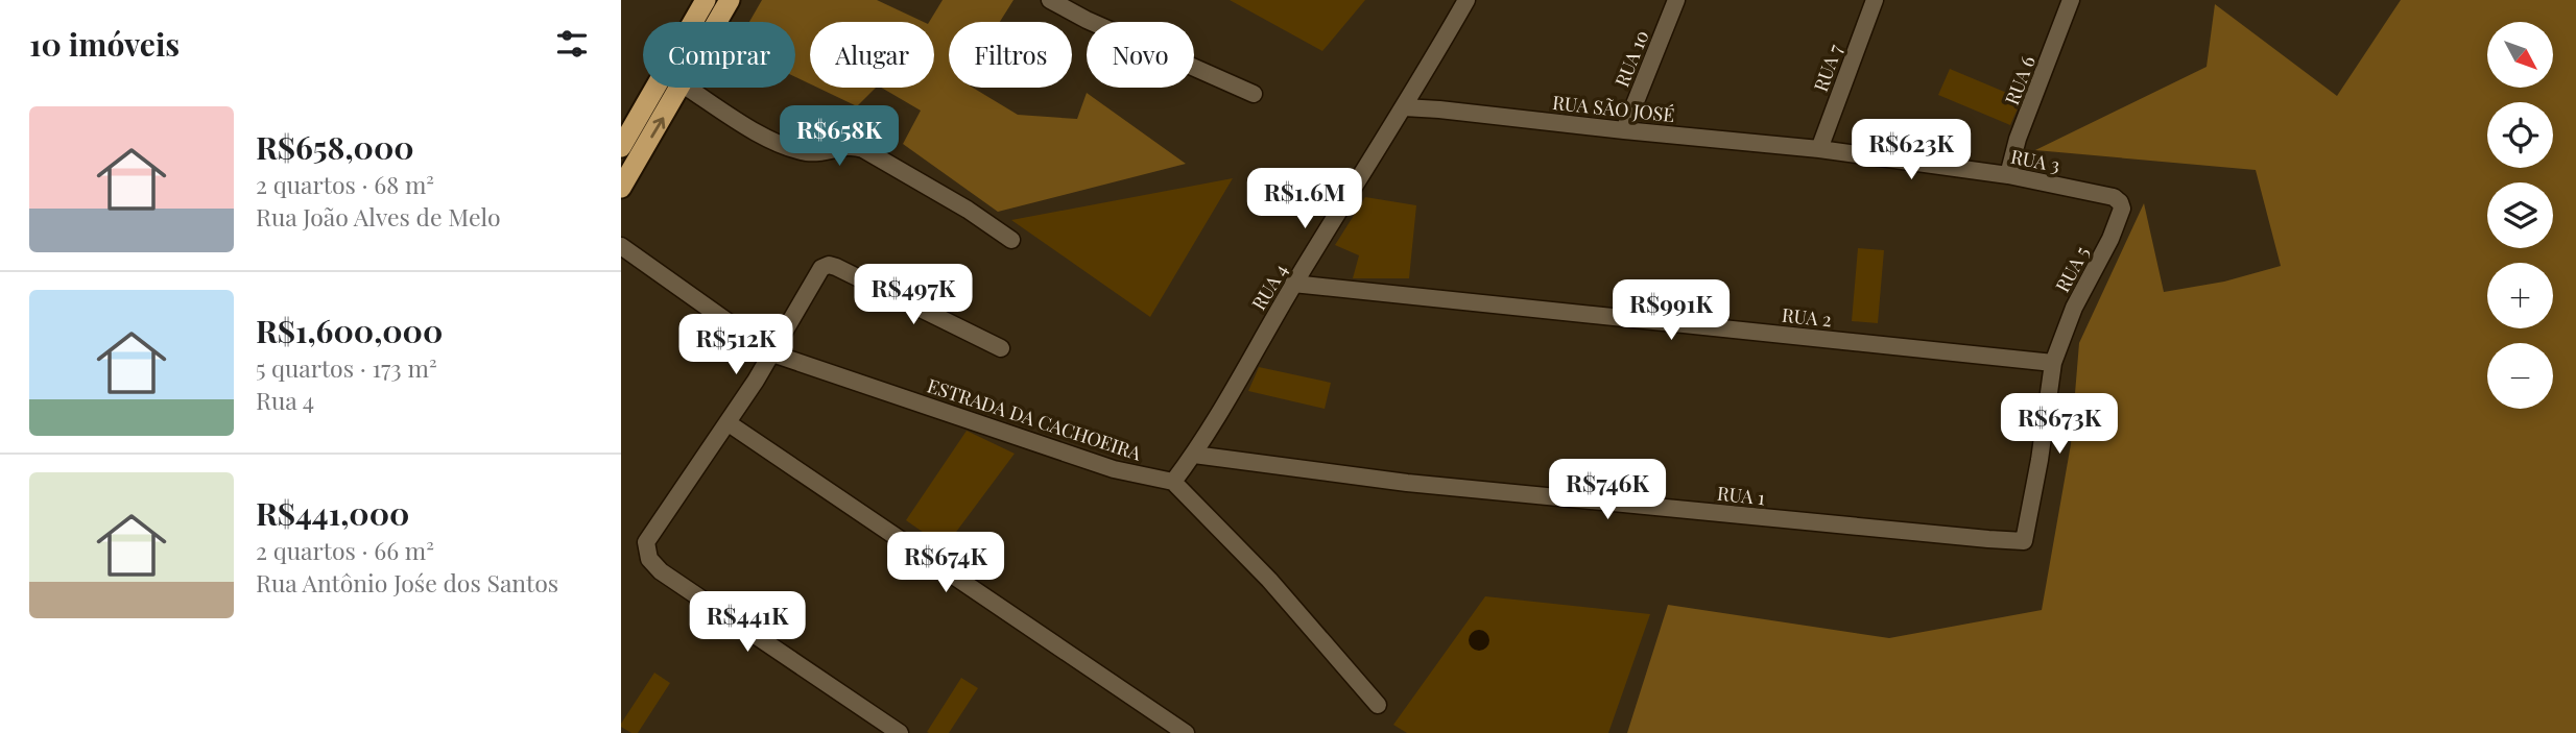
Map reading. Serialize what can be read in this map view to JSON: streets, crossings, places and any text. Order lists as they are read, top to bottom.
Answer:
{
  "streets": {
    "street": [
      "RUA 10",
      "RUA 7",
      "RUA 6",
      "RUA SÃO JOSÉ",
      "RUA 3",
      "RUA 5",
      "RUA 4",
      "RUA 2",
      "ESTRADA DA CACHOEIRA",
      "RUA 1"
    ]
  },
  "crossings": [
    ["RUA 10", "RUA SÃO JOSÉ"],
    ["RUA 7", "RUA SÃO JOSÉ"],
    ["RUA 7", "RUA 3"],
    ["RUA 6", "RUA 3"],
    ["RUA SÃO JOSÉ", "RUA 3"],
    ["RUA SÃO JOSÉ", "RUA 4"],
    ["RUA 3", "RUA 5"],
    ["RUA 5", "RUA 2"],
    ["RUA 5", "RUA 1"],
    ["RUA 4", "RUA 2"],
    ["RUA 4", "ESTRADA DA CACHOEIRA"],
    ["RUA 4", "RUA 1"],
    ["RUA 2", "RUA 1"]
  ],
  "north": "bottom right",
  "page": {
    "heading": "10 imóveis",
    "map_buttons": ["+", "−"],
    "chip": [
      "Comprar",
      "Alugar",
      "Filtros",
      "Novo"
    ],
    "list": [
      {
        "name": "R$658,000",
        "note": "2 quartos · 68 m² · Rua João Alves de Melo"
      },
      {
        "name": "R$1,600,000",
        "note": "5 quartos · 173 m² · Rua 4"
      },
      {
        "name": "R$441,000",
        "note": "2 quartos · 66 m² · Rua Antônio Jośe dos Santos"
      }
    ],
    "price": [
      "R$658K",
      "R$623K",
      "R$1.6M",
      "R$497K",
      "R$991K",
      "R$512K",
      "R$673K",
      "R$746K",
      "R$674K",
      "R$441K"
    ]
  }
}
